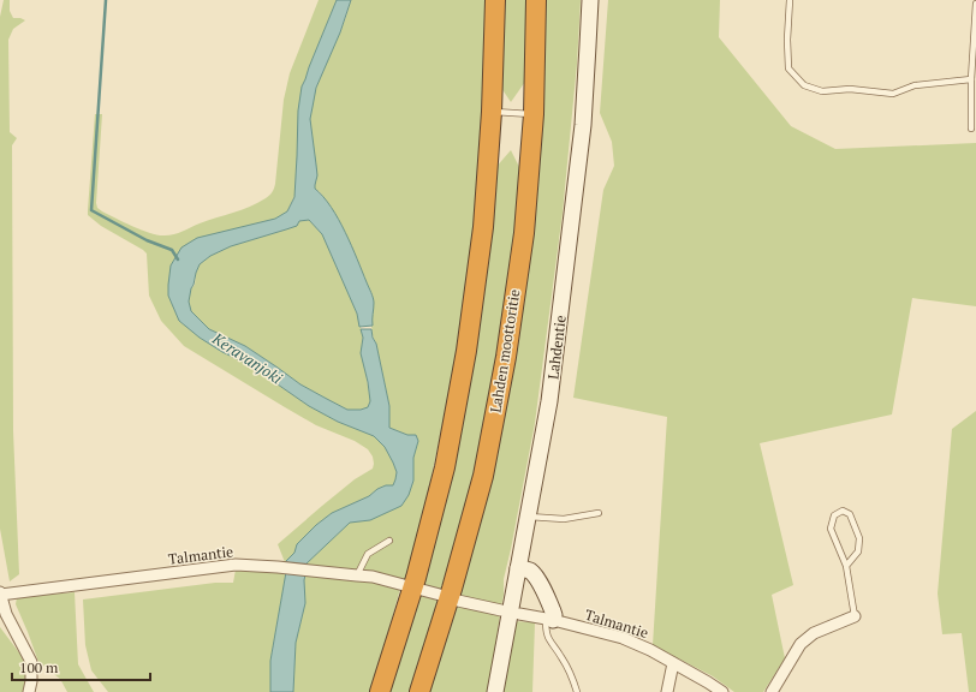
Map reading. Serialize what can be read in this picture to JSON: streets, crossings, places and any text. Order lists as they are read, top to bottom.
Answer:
{
  "streets": {
    "highway": ["Lahden moottoritie"],
    "main road": ["Lahdentie"],
    "street": ["Talmantie"]
  },
  "water": ["Keravanjoki"],
  "scale_bar": "100 m"
}
